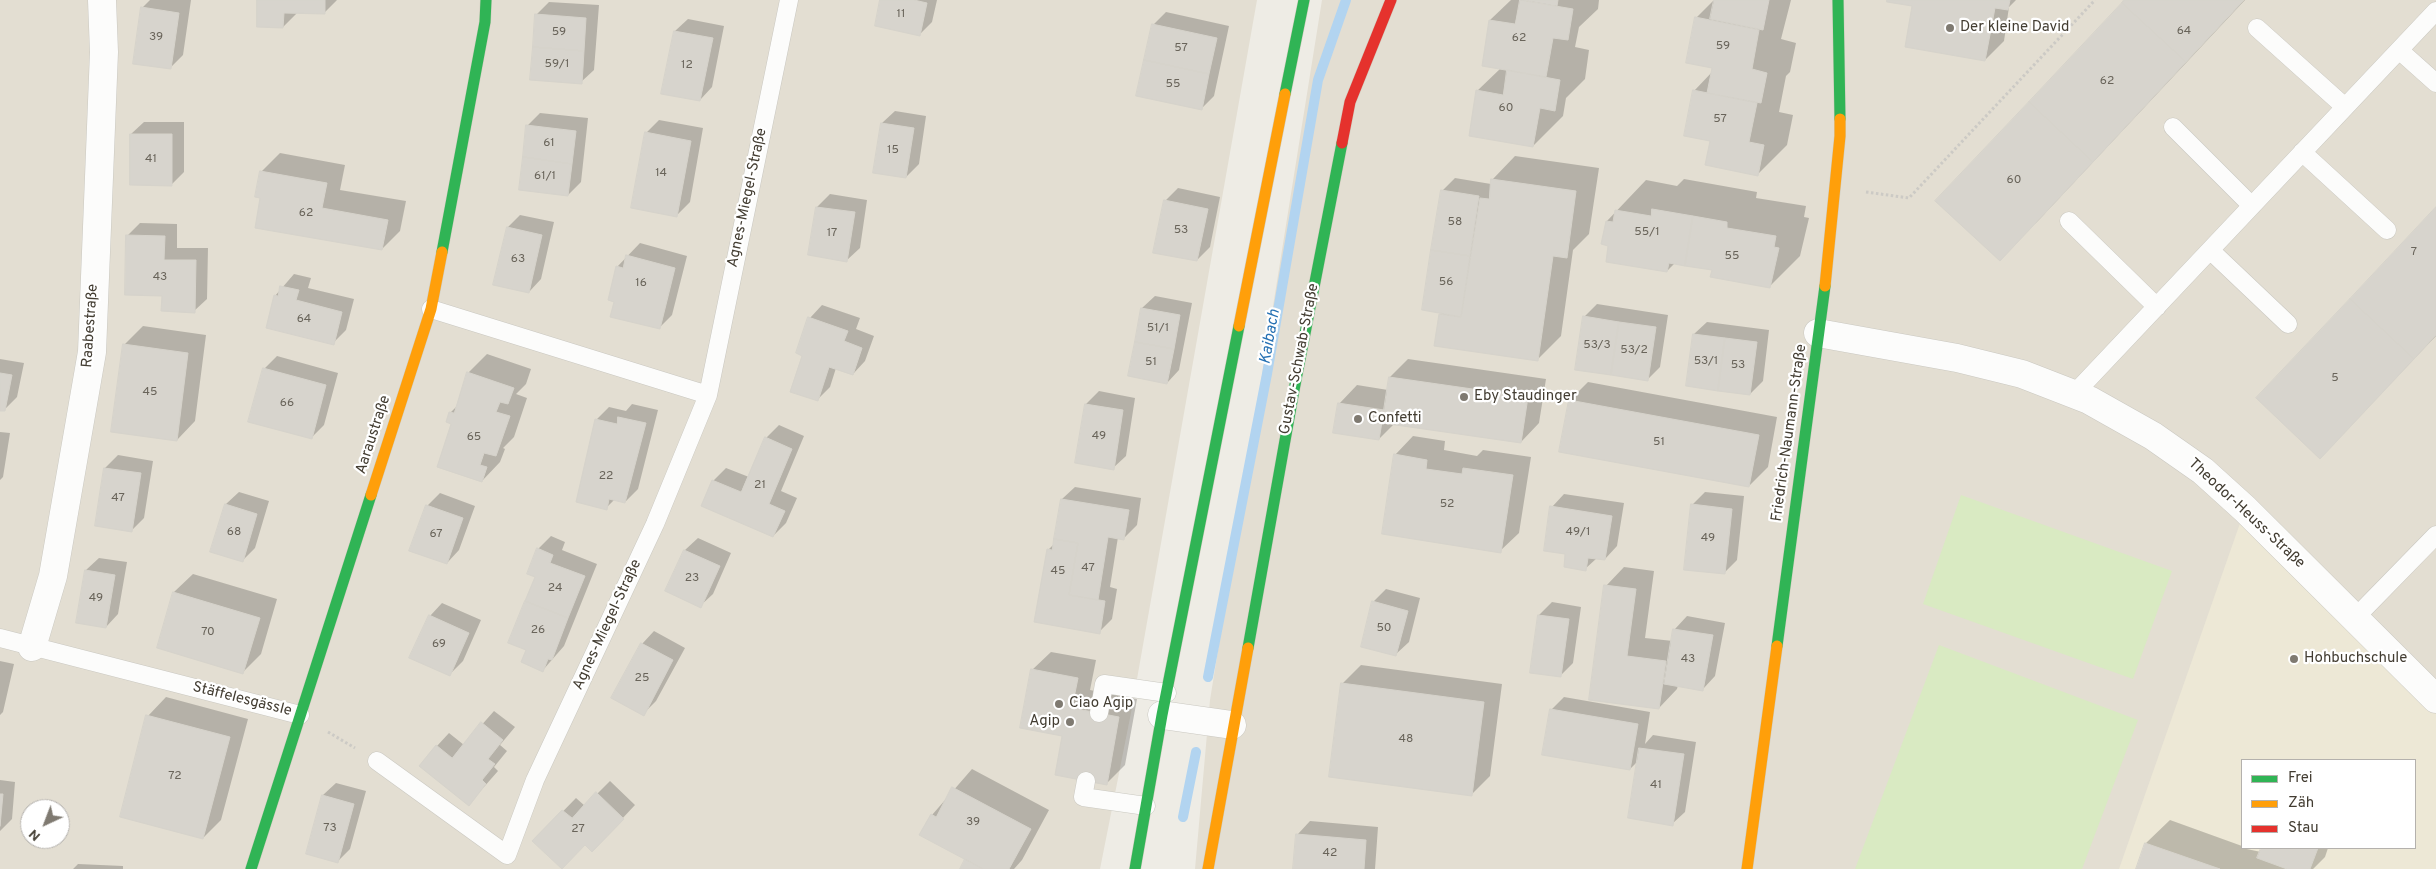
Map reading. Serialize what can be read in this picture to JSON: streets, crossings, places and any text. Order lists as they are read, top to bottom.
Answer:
{
  "streets": {
    "street": [
      "Raabestraße",
      "Gustav-Schwab-Straße",
      "Friedrich-Naumann-Straße",
      "Aaraustraße",
      "Theodor-Heuss-Straße"
    ],
    "lane": ["Agnes-Miegel-Straße", "Stäffelesgässle"]
  },
  "crossings": [
    ["Agnes-Miegel-Straße", "Stäffelesgässle"],
    ["Raabestraße", "Stäffelesgässle"],
    ["Friedrich-Naumann-Straße", "Theodor-Heuss-Straße"],
    ["Aaraustraße", "Stäffelesgässle"]
  ],
  "water": ["Kaibach"],
  "places": [
    "Der kleine David",
    "Eby Staudinger",
    "Confetti",
    "Hohbuchschule",
    "Ciao Agip",
    "Agip"
  ],
  "house_numbers": [
    "11",
    "64",
    "59",
    "39",
    "62",
    "59",
    "57",
    "59/1",
    "12",
    "62",
    "55",
    "60",
    "57",
    "61",
    "15",
    "41",
    "14",
    "61/1",
    "60",
    "62",
    "58",
    "53",
    "55/1",
    "17",
    "7",
    "55",
    "63",
    "43",
    "56",
    "16",
    "64",
    "51/1",
    "53/3",
    "53/2",
    "53/1",
    "51",
    "53",
    "5",
    "45",
    "66",
    "49",
    "65",
    "51",
    "22",
    "21",
    "47",
    "52",
    "68",
    "49/1",
    "67",
    "49",
    "47",
    "45",
    "23",
    "24",
    "49",
    "50",
    "26",
    "70",
    "69",
    "43",
    "25",
    "48",
    "72",
    "41",
    "39",
    "73",
    "27",
    "42"
  ],
  "legend": ["Frei", "Zäh", "Stau"],
  "north": "bottom left"
}
